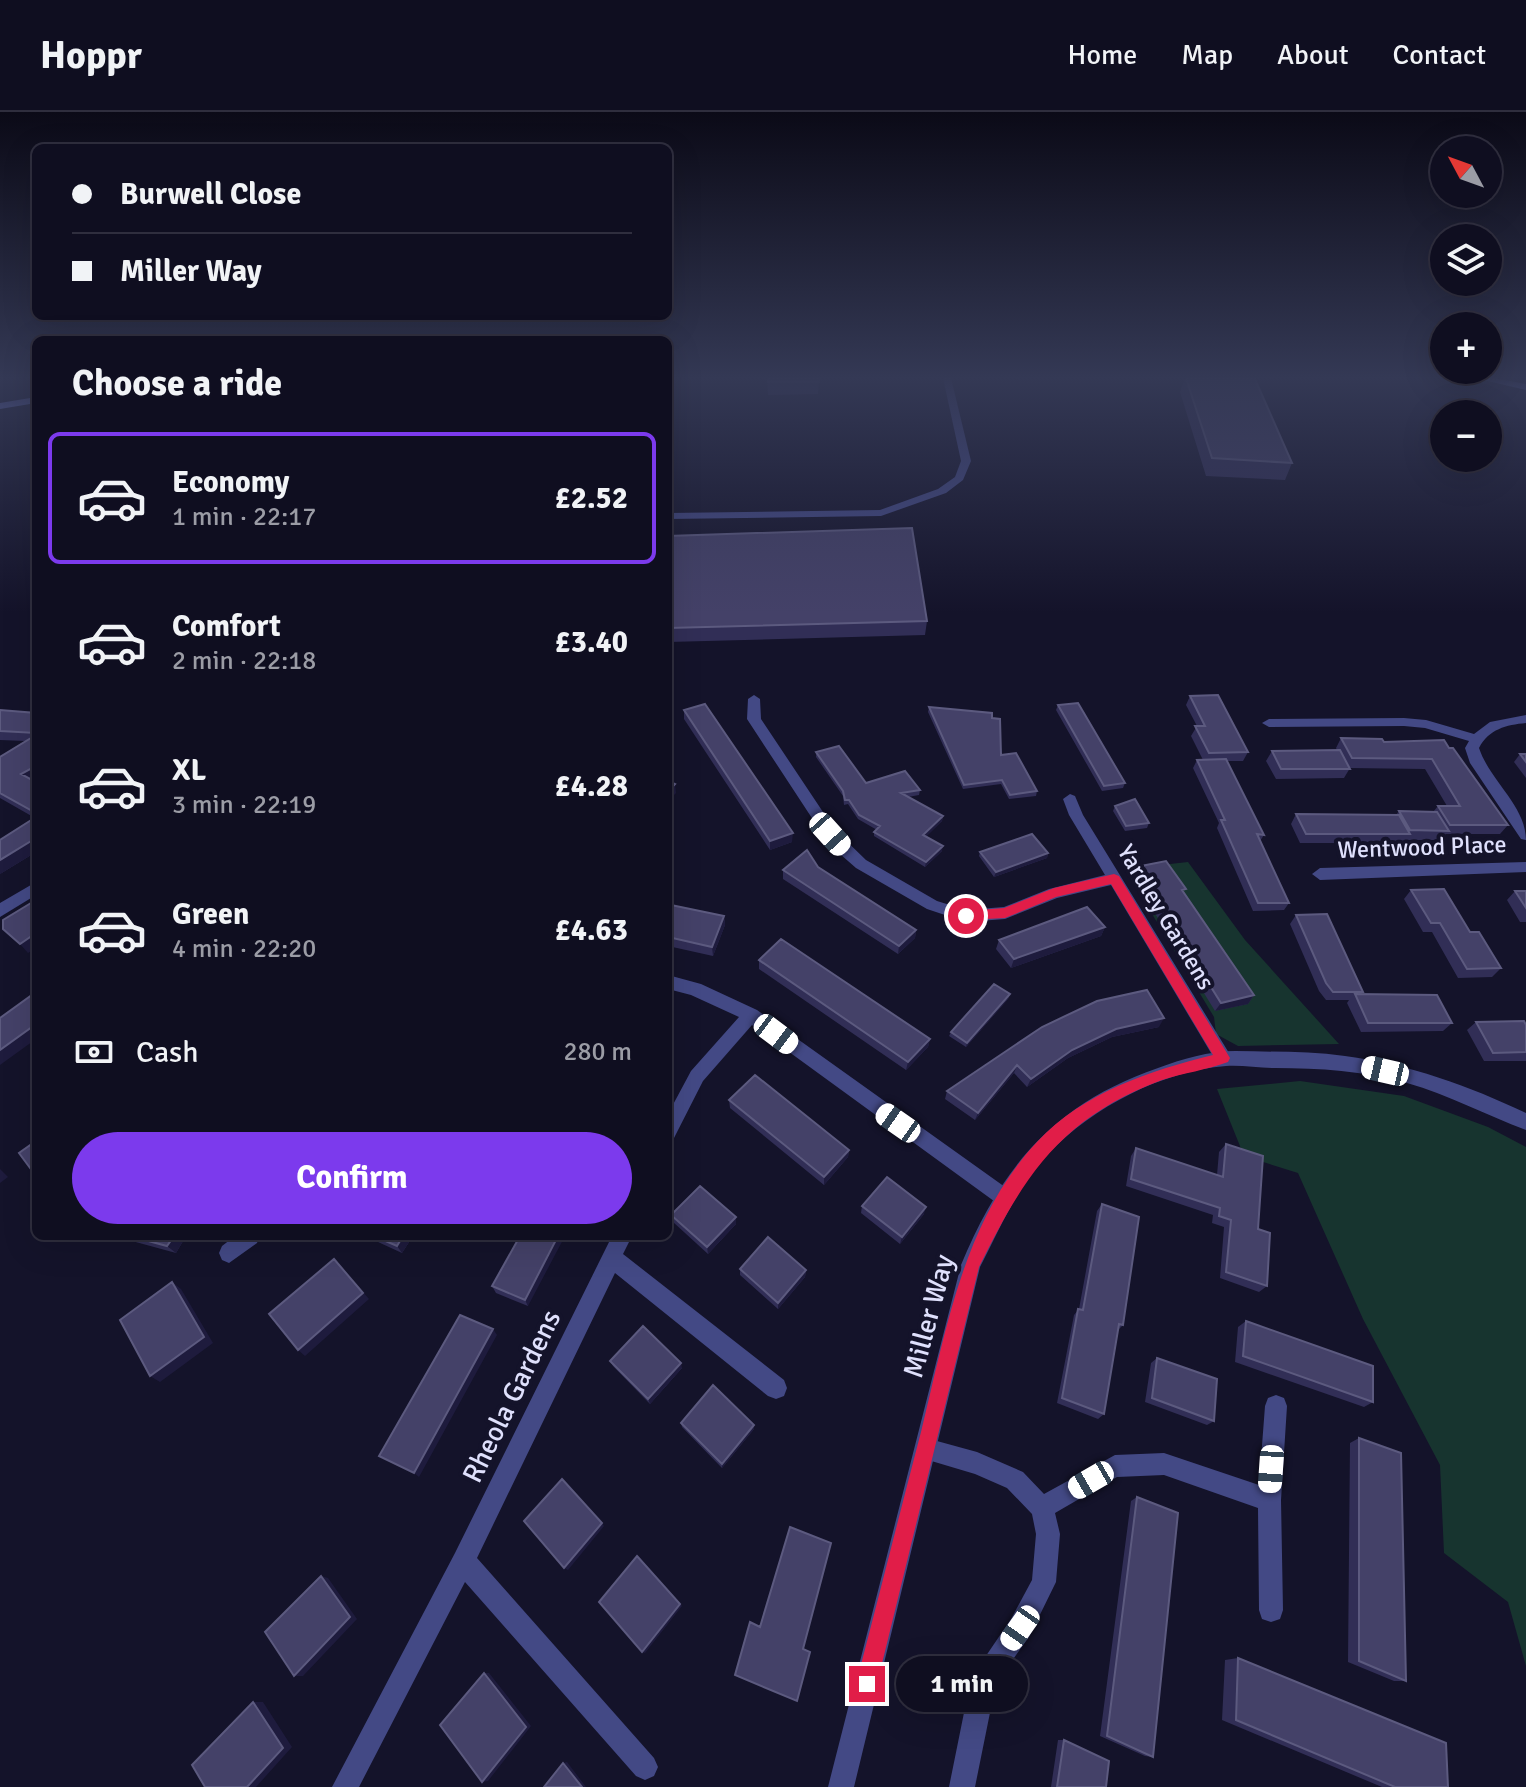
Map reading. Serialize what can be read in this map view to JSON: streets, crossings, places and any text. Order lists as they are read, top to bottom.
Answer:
{
  "streets": {
    "street": [
      "Wentwood Place",
      "Yardley Gardens",
      "Miller Way",
      "Rheola Gardens"
    ]
  },
  "crossings": [
    ["Yardley Gardens", "Miller Way"]
  ],
  "north": "top left",
  "page": {
    "header": "Hoppr",
    "nav": [
      "Home",
      "Map",
      "About",
      "Contact"
    ],
    "map_buttons": ["+", "−"],
    "banner": ["Burwell Close", "Miller Way"],
    "heading": "Choose a ride",
    "list": [
      {
        "name": "Economy",
        "note": "1 min · 22:17",
        "value": "£2.52"
      },
      {
        "name": "Comfort",
        "note": "2 min · 22:18",
        "value": "£3.40"
      },
      {
        "name": "XL",
        "note": "3 min · 22:19",
        "value": "£4.28"
      },
      {
        "name": "Green",
        "note": "4 min · 22:20",
        "value": "£4.63"
      }
    ],
    "pay": ["Cash", "280 m"],
    "buttons": "Confirm",
    "bubble": "1 min"
  }
}
